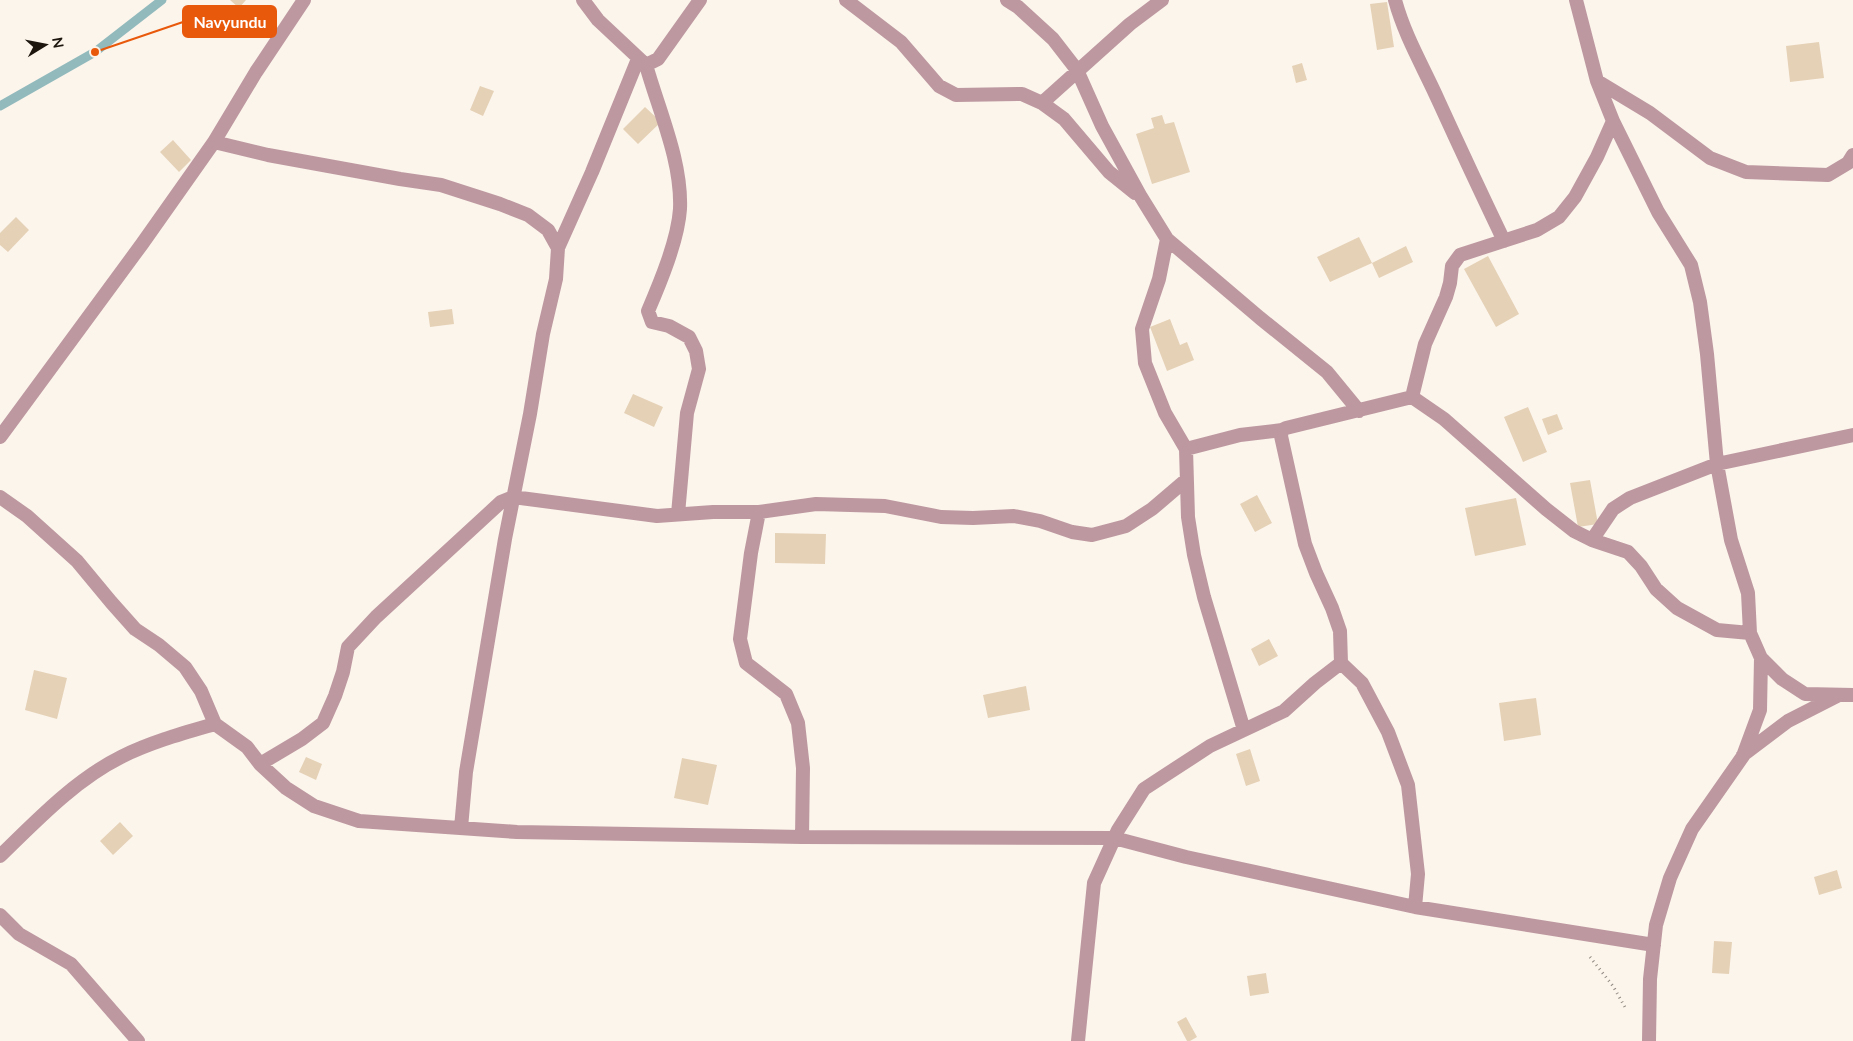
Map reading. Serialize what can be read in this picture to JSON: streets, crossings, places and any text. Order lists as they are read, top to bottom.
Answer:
{
  "places": ["Navyundu"],
  "north": "right"
}
